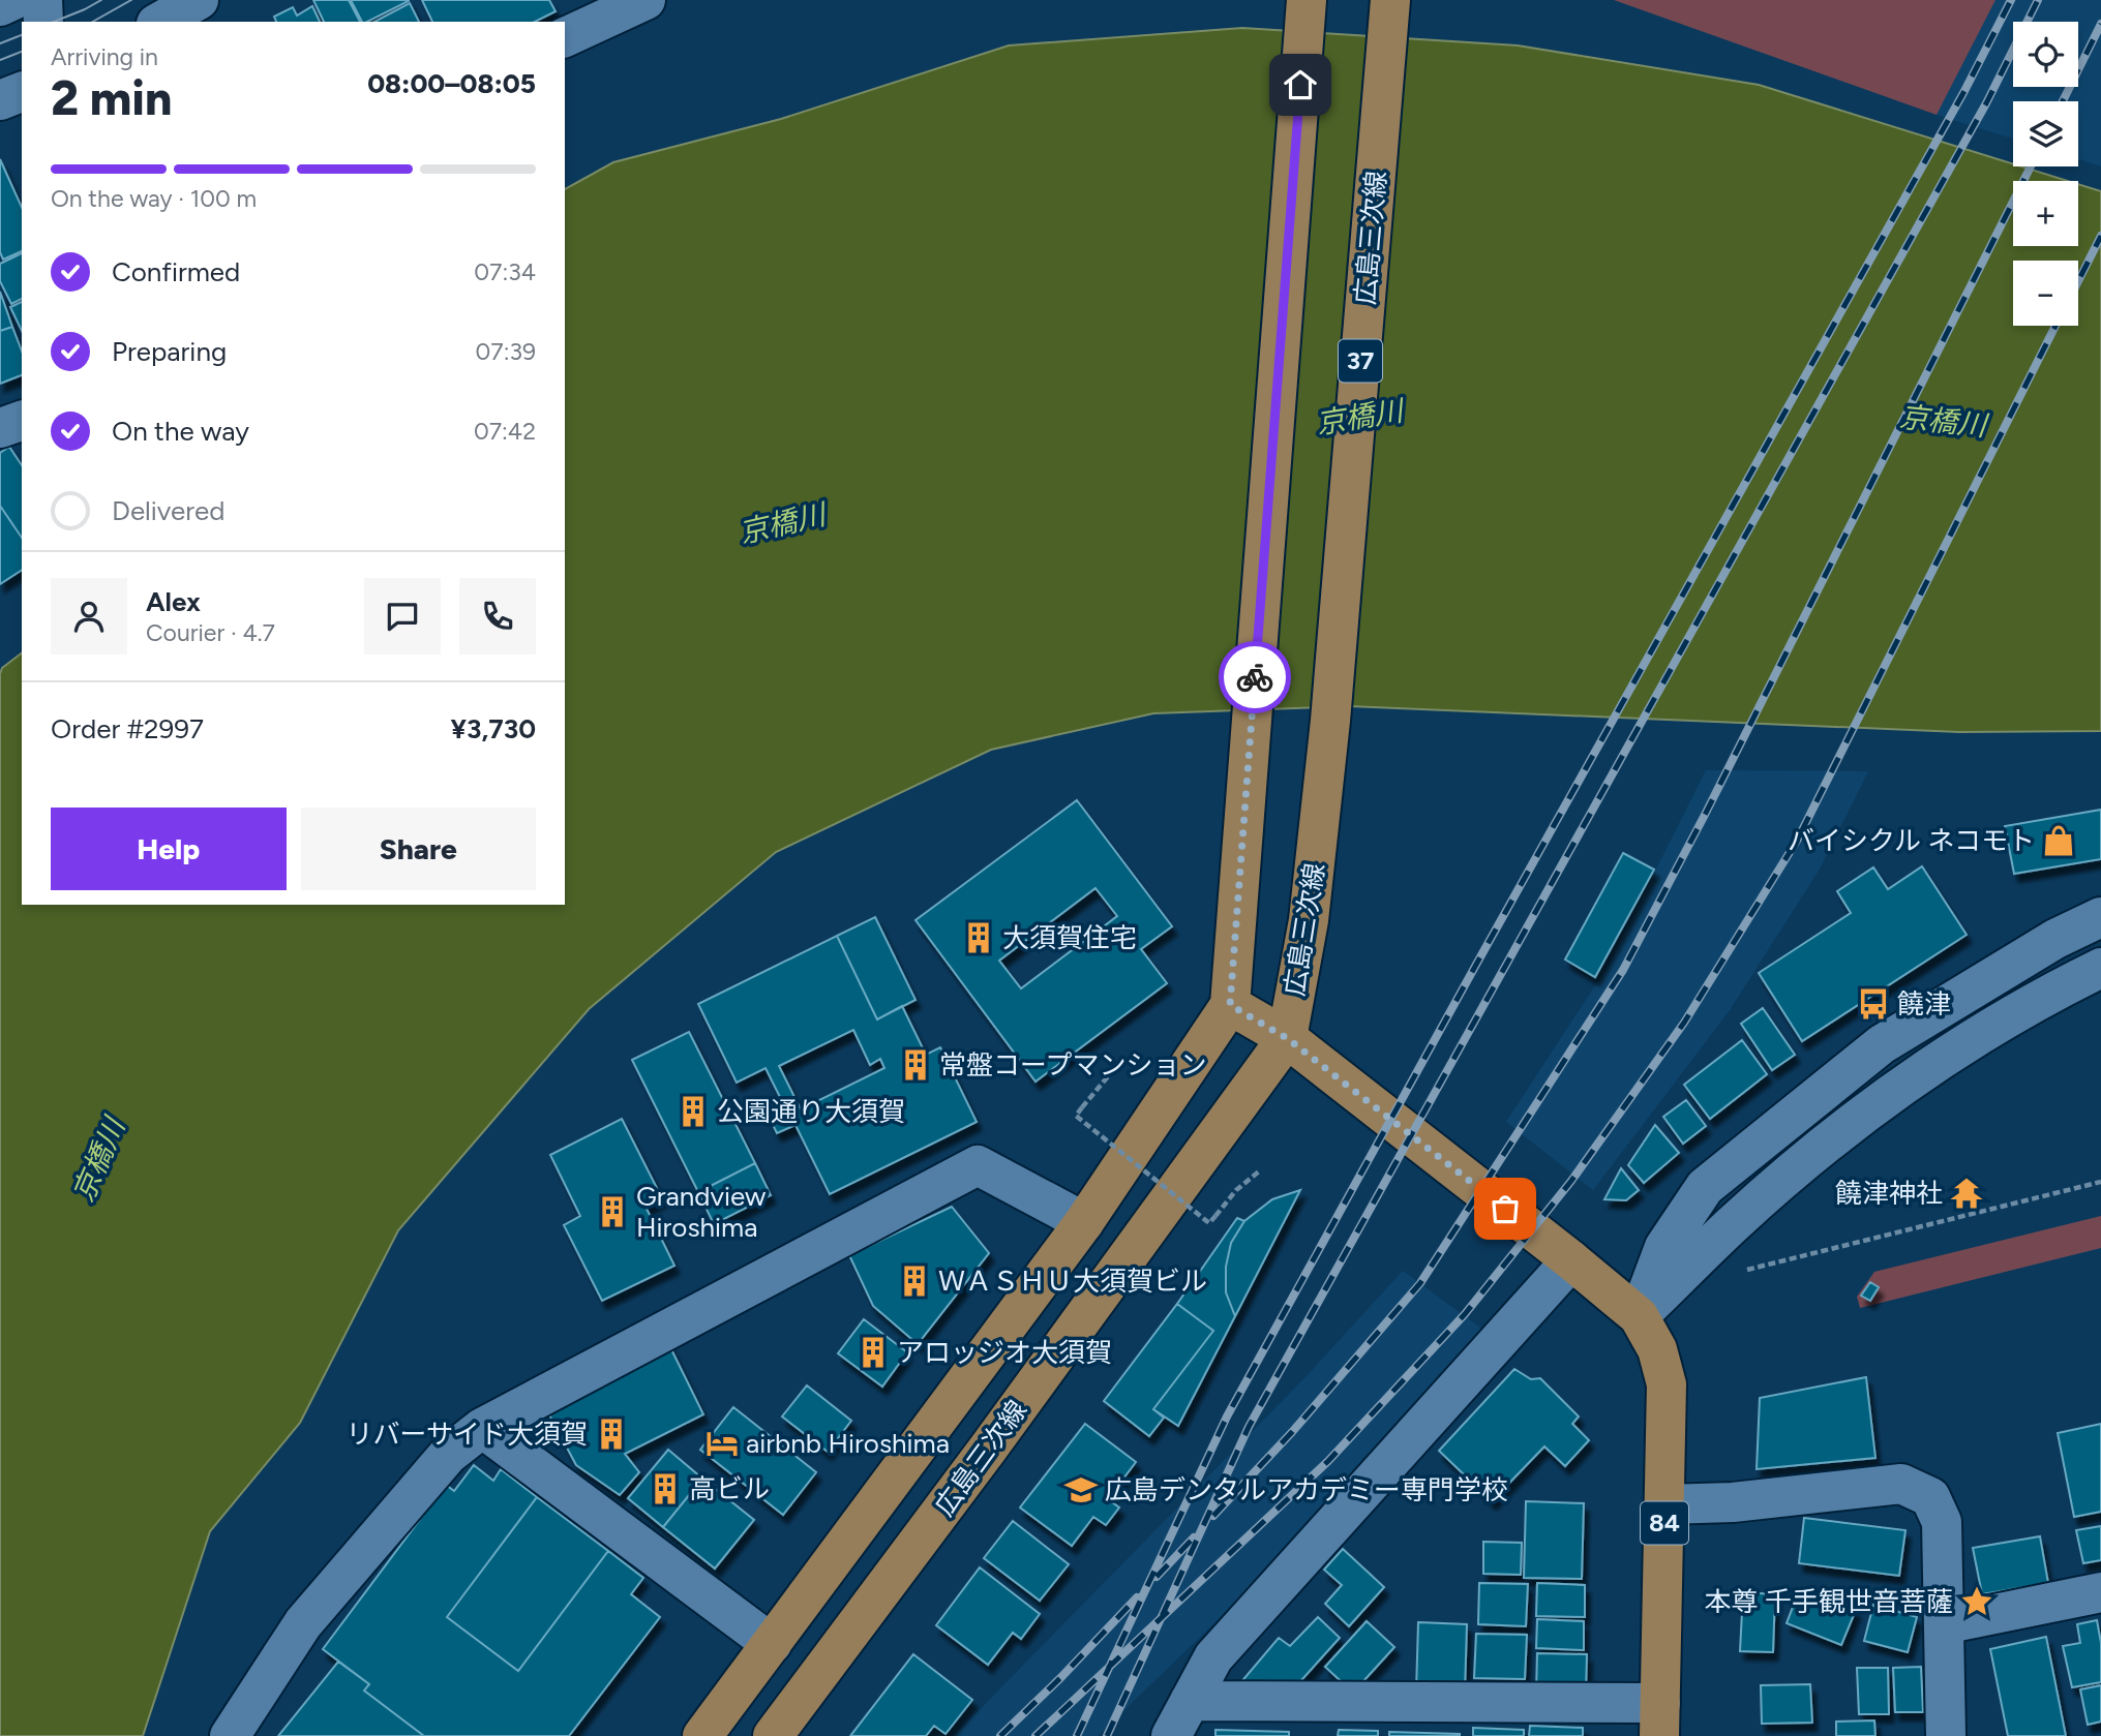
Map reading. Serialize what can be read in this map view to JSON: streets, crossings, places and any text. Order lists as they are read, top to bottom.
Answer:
{
  "streets": {
    "main road": ["広島三次線", "37", "84"]
  },
  "crossings": [
    ["広島三次線", "84"]
  ],
  "water": ["京橋川"],
  "places": {
    "shop": ["バイシクル ネコモト"],
    "building": [
      "大須賀住宅",
      "常盤コープマンション",
      "公園通り大須賀",
      "Grandview Hiroshima",
      "ＷＡＳＨＵ大須賀ビル",
      "アロッジオ大須賀",
      "リバーサイド大須賀",
      "高ビル"
    ],
    "bus stop": ["饒津"],
    "temple": ["饒津神社"],
    "hotel": ["airbnb Hiroshima"],
    "school or university": ["広島デンタルアカデミー専門学校"],
    "place": ["本尊 千手観世音菩薩"]
  },
  "page": {
    "map_buttons": ["+", "−"],
    "heading": ["2 min", "Arriving in", "08:00–08:05"],
    "panel": [
      "Alex",
      "Courier · 4.7",
      "Order #2997",
      "¥3,730"
    ],
    "bar": "On the way · 100 m",
    "list": [
      ["Confirmed", "07:34"],
      ["Preparing", "07:39"],
      ["On the way", "07:42"],
      "Delivered"
    ],
    "buttons": ["Help", "Share"]
  }
}
